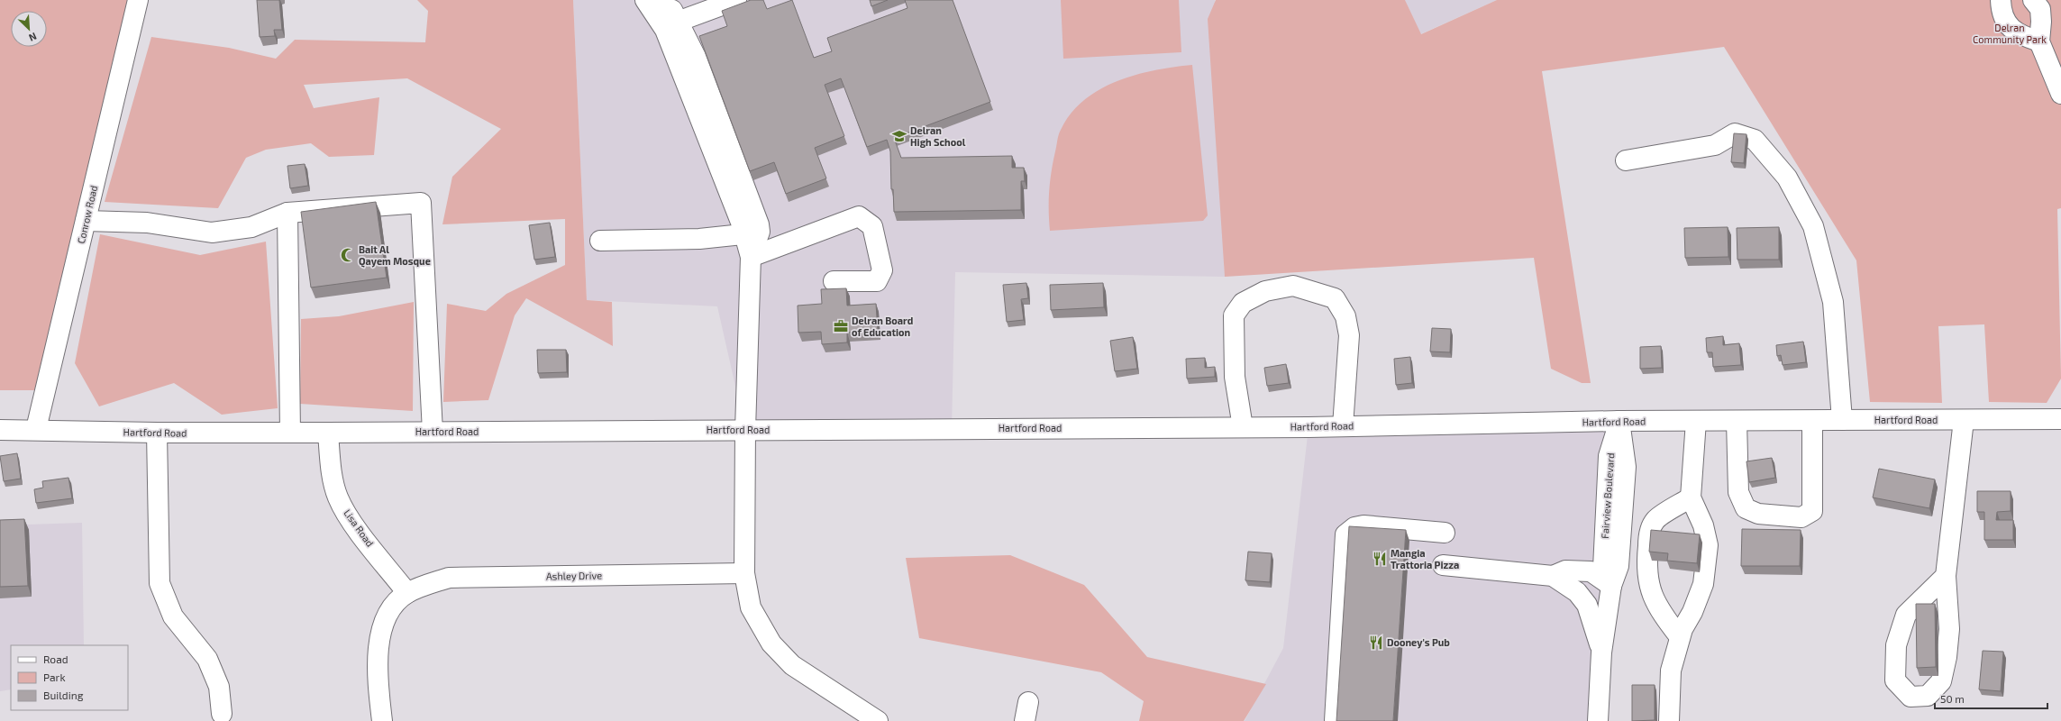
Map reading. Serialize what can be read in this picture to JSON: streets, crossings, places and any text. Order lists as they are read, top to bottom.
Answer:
{
  "streets": {
    "street": [
      "Conrow Road",
      "Hartford Road",
      "Fairview Boulevard",
      "Lisa Road",
      "Ashley Drive"
    ]
  },
  "crossings": [
    ["Conrow Road", "Hartford Road"],
    ["Hartford Road", "Fairview Boulevard"],
    ["Hartford Road", "Lisa Road"],
    ["Lisa Road", "Ashley Drive"]
  ],
  "parks": ["Delran Community Park"],
  "places": {
    "school or university": ["Delran High School"],
    "mosque": ["Bait Al Qayem Mosque"],
    "office": ["Delran Board of Education"],
    "restaurant": ["Mangia Trattoria Pizza", "Dooney's Pub"]
  },
  "legend": ["Road", "Park", "Building"],
  "scale_bar": "50 m",
  "north": "bottom right"
}
